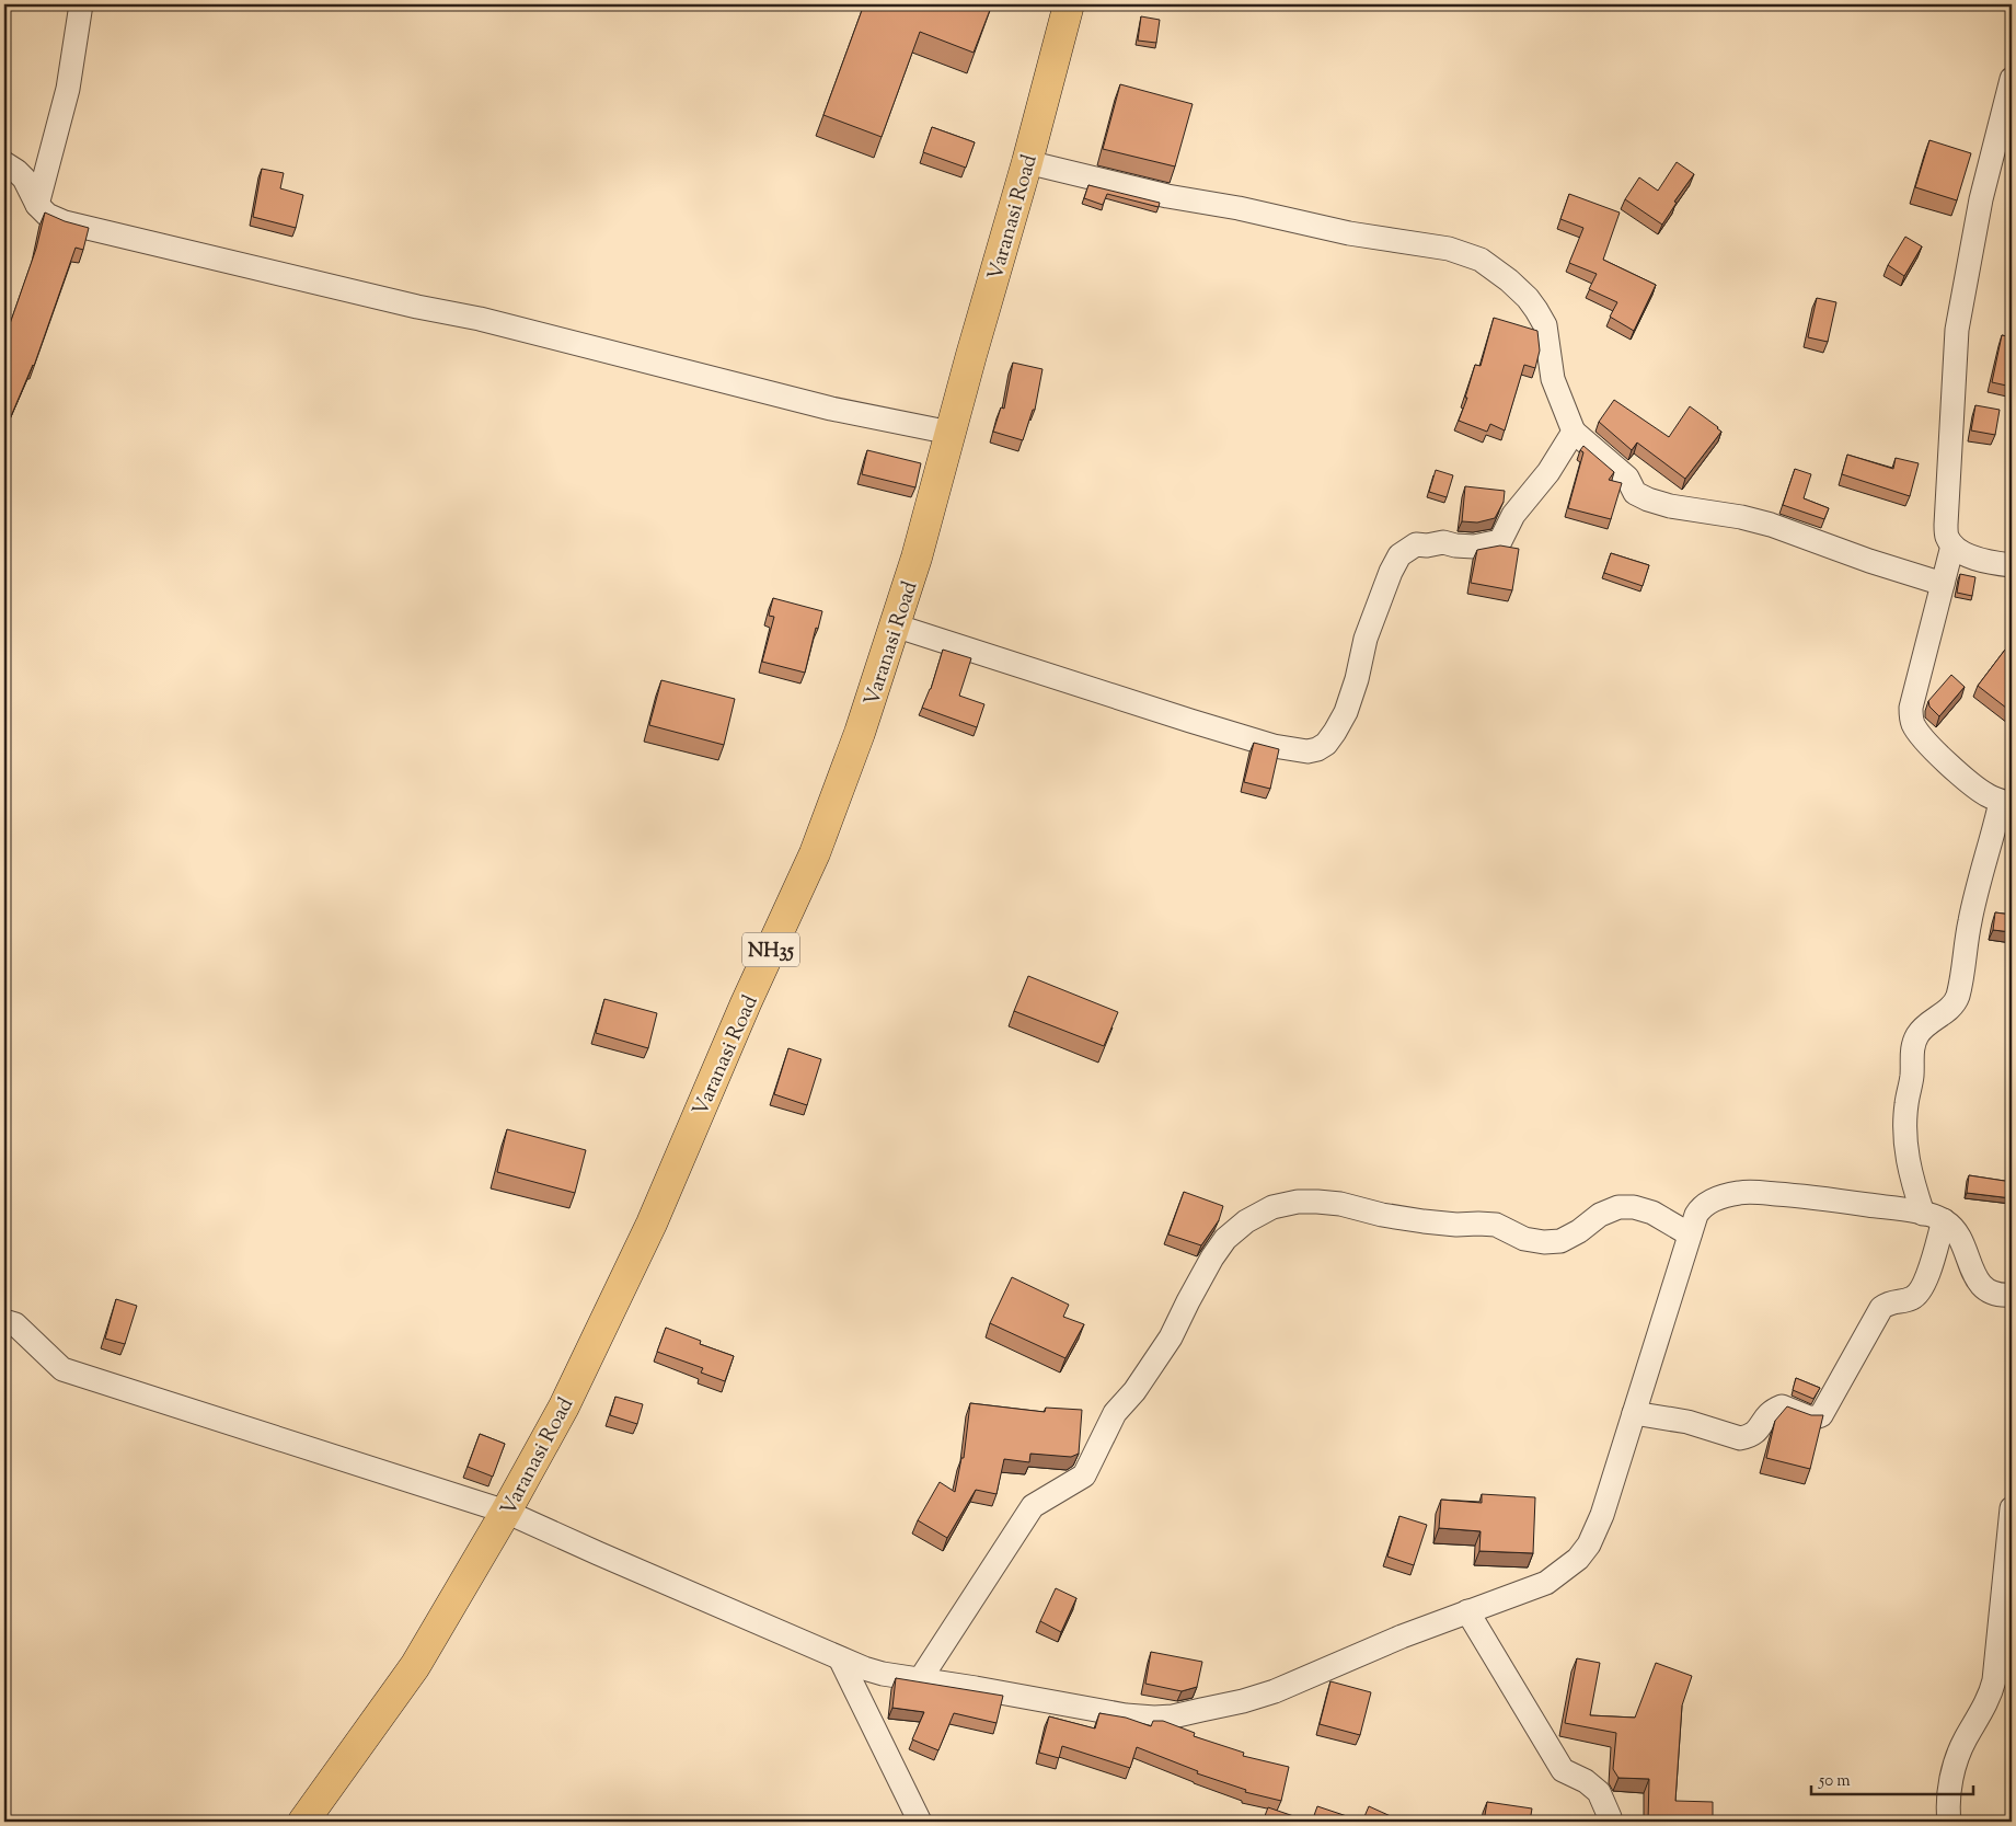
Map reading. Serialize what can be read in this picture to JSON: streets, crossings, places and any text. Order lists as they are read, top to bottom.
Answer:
{
  "streets": {
    "highway": ["Varanasi Road", "NH35"]
  },
  "scale_bar": "50 m"
}
